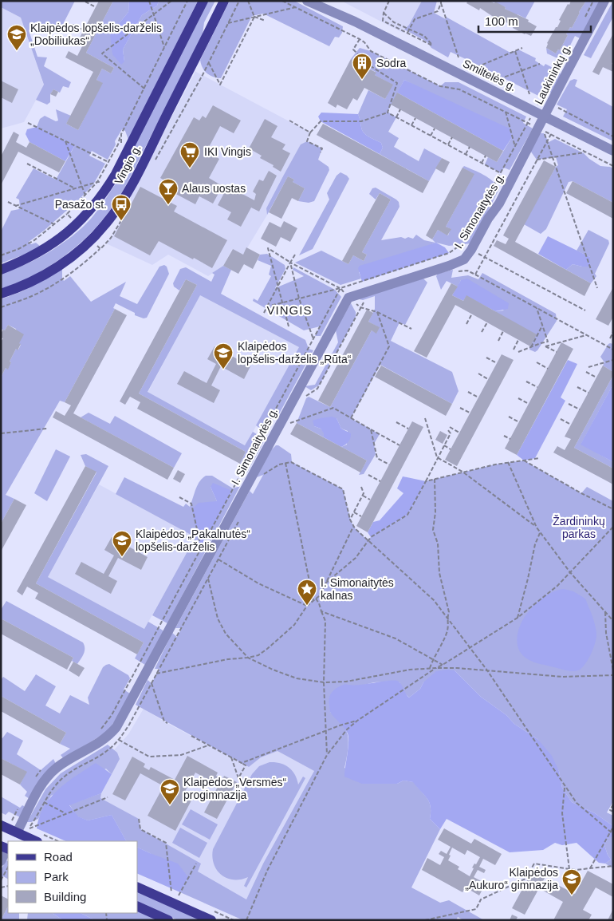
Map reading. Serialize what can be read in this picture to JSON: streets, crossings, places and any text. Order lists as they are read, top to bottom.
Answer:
{
  "streets": {
    "main road": ["Vingio g."],
    "street": ["Laukininkų g.", "Smiltelės g.", "I. Simonaitytės g."]
  },
  "crossings": [
    ["Laukininkų g.", "Smiltelės g."],
    ["Laukininkų g.", "I. Simonaitytės g."],
    ["Smiltelės g.", "I. Simonaitytės g."]
  ],
  "districts": ["VINGIS"],
  "parks": ["Žardininkų parkas"],
  "places": {
    "school or university": [
      "Klaipėdos lopšelis-darželis „Dobiliukas“",
      "Klaipėdos lopšelis-darželis „Rūta“",
      "Klaipėdos „Pakalnutės“ lopšelis-darželis",
      "Klaipėdos „Versmės“ progimnazija",
      "Klaipėdos „Aukuro“ gimnazija"
    ],
    "building": ["Sodra"],
    "supermarket": ["IKI Vingis"],
    "bar": ["Alaus uostas"],
    "bus stop": ["Pasažo st."],
    "place": ["I. Simonaitytės kalnas"]
  },
  "legend": ["Road", "Park", "Building"],
  "scale_bar": "100 m"
}
